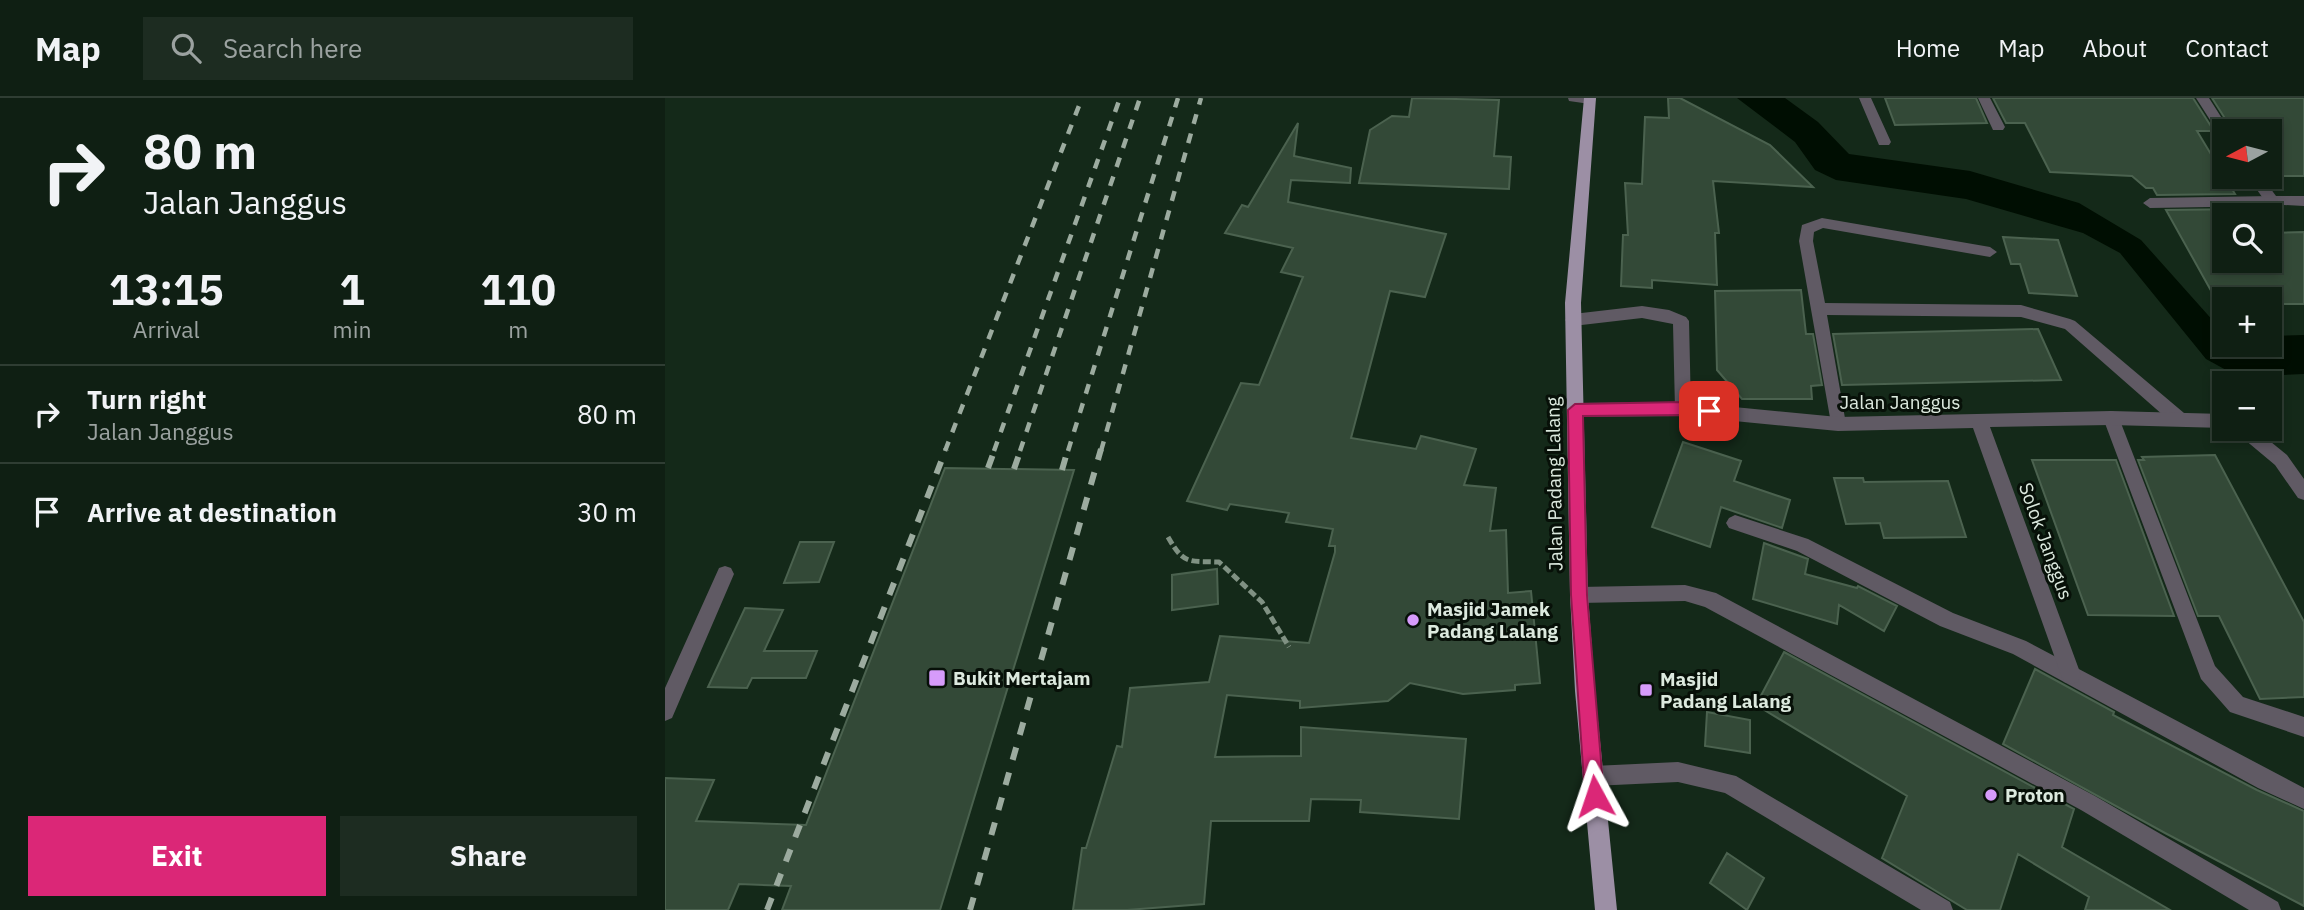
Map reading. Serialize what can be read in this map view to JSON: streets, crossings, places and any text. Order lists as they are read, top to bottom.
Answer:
{
  "streets": {
    "main road": ["Jalan Padang Lalang"],
    "street": ["Jalan Janggus", "Solok Janggus"]
  },
  "crossings": [
    ["Jalan Janggus", "Jalan Padang Lalang"],
    ["Jalan Janggus", "Solok Janggus"]
  ],
  "places": {
    "other": ["Masjid Jamek Padang Lalang", "Proton"],
    "transit": ["Bukit Mertajam", "Masjid Padang Lalang"]
  },
  "north": "left",
  "page": {
    "header": "Map",
    "search": "Search here",
    "nav": [
      "Home",
      "Map",
      "About",
      "Contact"
    ],
    "turn": ["80 m", "Jalan Janggus"],
    "map_buttons": ["+", "−"],
    "eta": [
      "13:15",
      "Arrival",
      "1",
      "min",
      "110",
      "m"
    ],
    "list": [
      {
        "name": "Turn right",
        "note": "Jalan Janggus",
        "value": "80 m"
      },
      {
        "name": "Arrive at destination",
        "value": "30 m"
      }
    ],
    "buttons": ["Exit", "Share"]
  }
}
